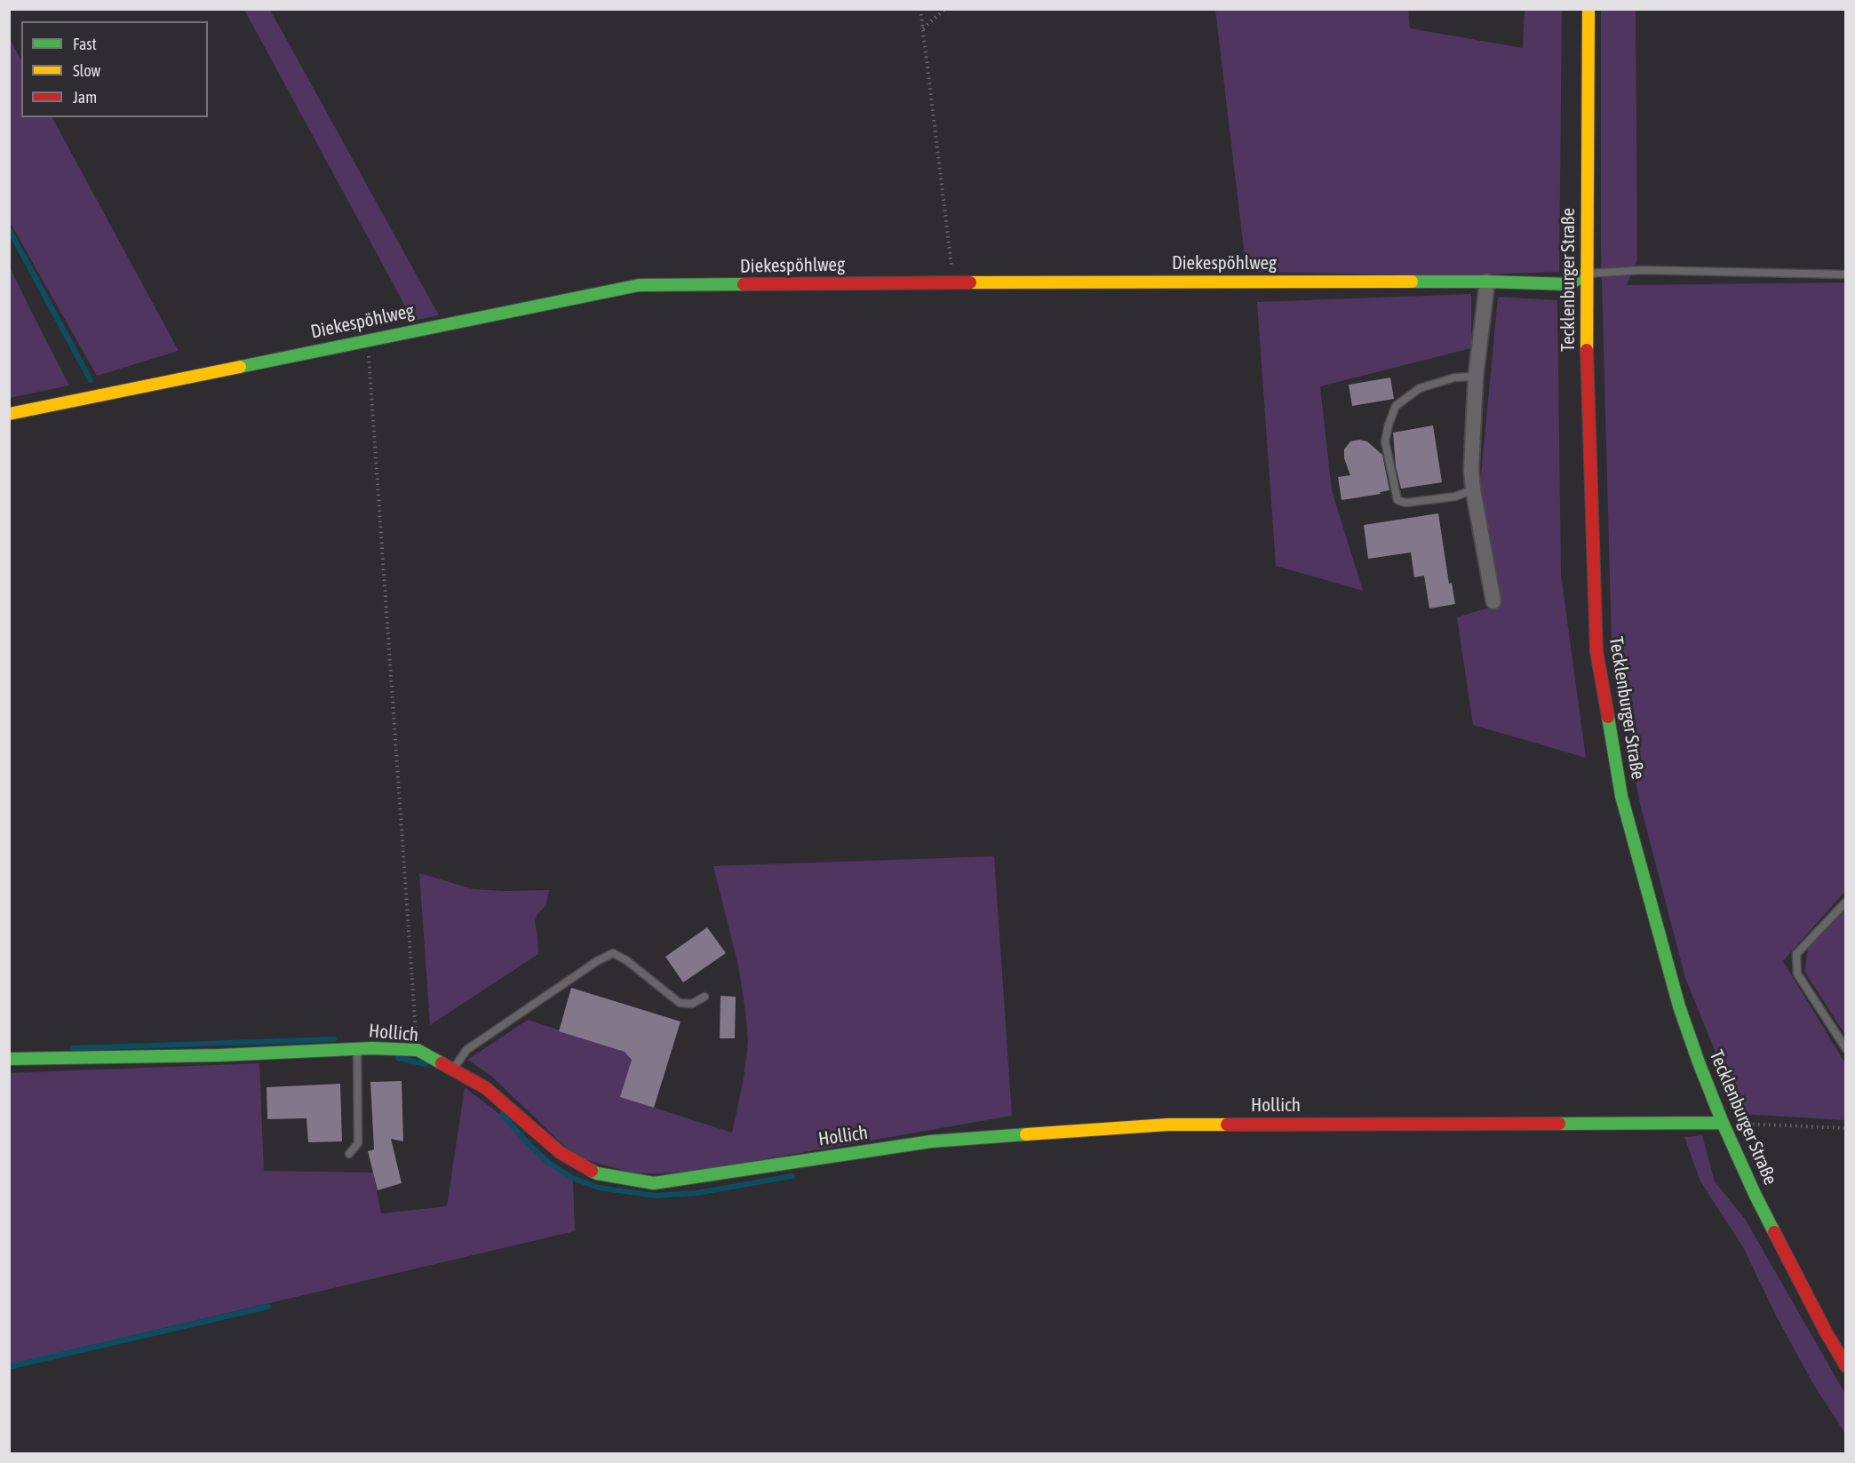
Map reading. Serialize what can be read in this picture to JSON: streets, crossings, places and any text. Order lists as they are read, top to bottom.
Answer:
{
  "streets": {
    "street": ["Diekespöhlweg", "Tecklenburger Straße", "Hollich"]
  },
  "crossings": [
    ["Diekespöhlweg", "Tecklenburger Straße"],
    ["Tecklenburger Straße", "Hollich"]
  ],
  "legend": ["Fast", "Slow", "Jam"]
}
